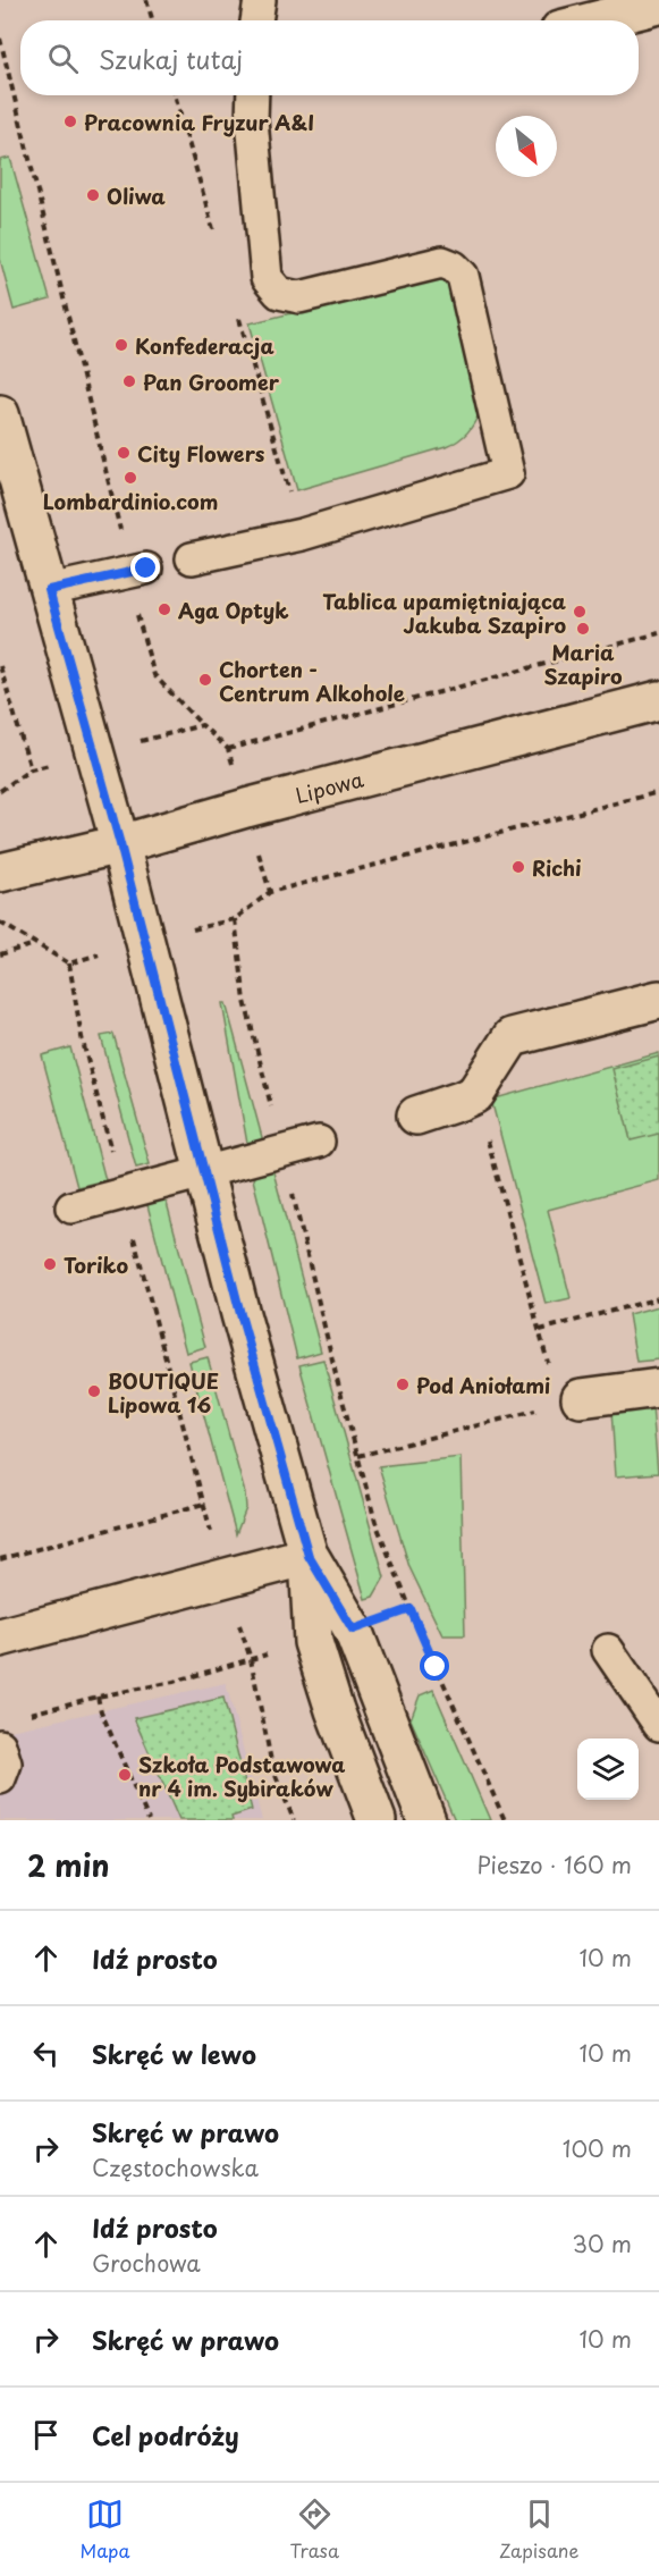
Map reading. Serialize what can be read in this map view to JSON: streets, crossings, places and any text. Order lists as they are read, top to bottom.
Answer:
{
  "streets": {
    "street": ["Lipowa"]
  },
  "places": [
    "Pracownia Fryzur A&I",
    "Oliwa",
    "Konfederacja",
    "Pan Groomer",
    "City Flowers",
    "Lombardinio.com",
    "Aga Optyk",
    "Tablica upamiętniająca Jakuba Szapiro",
    "Maria Szapiro",
    "Chorten - Centrum Alkohole",
    "Richi",
    "Toriko",
    "Pod Aniołami",
    "BOUTIQUE Lipowa 16",
    "Szkoła Podstawowa nr 4 im. Sybiraków"
  ],
  "north": "bottom right",
  "page": {
    "search": "Szukaj tutaj",
    "heading": ["2 min", "Pieszo · 160 m"],
    "list": [
      ["Idź prosto", "10 m"],
      ["Skręć w lewo", "10 m"],
      ["Skręć w prawo", "Częstochowska", "100 m"],
      ["Idź prosto", "Grochowa", "30 m"],
      ["Skręć w prawo", "10 m"],
      "Cel podróży"
    ],
    "nav": ["Mapa", "Trasa", "Zapisane"]
  }
}
